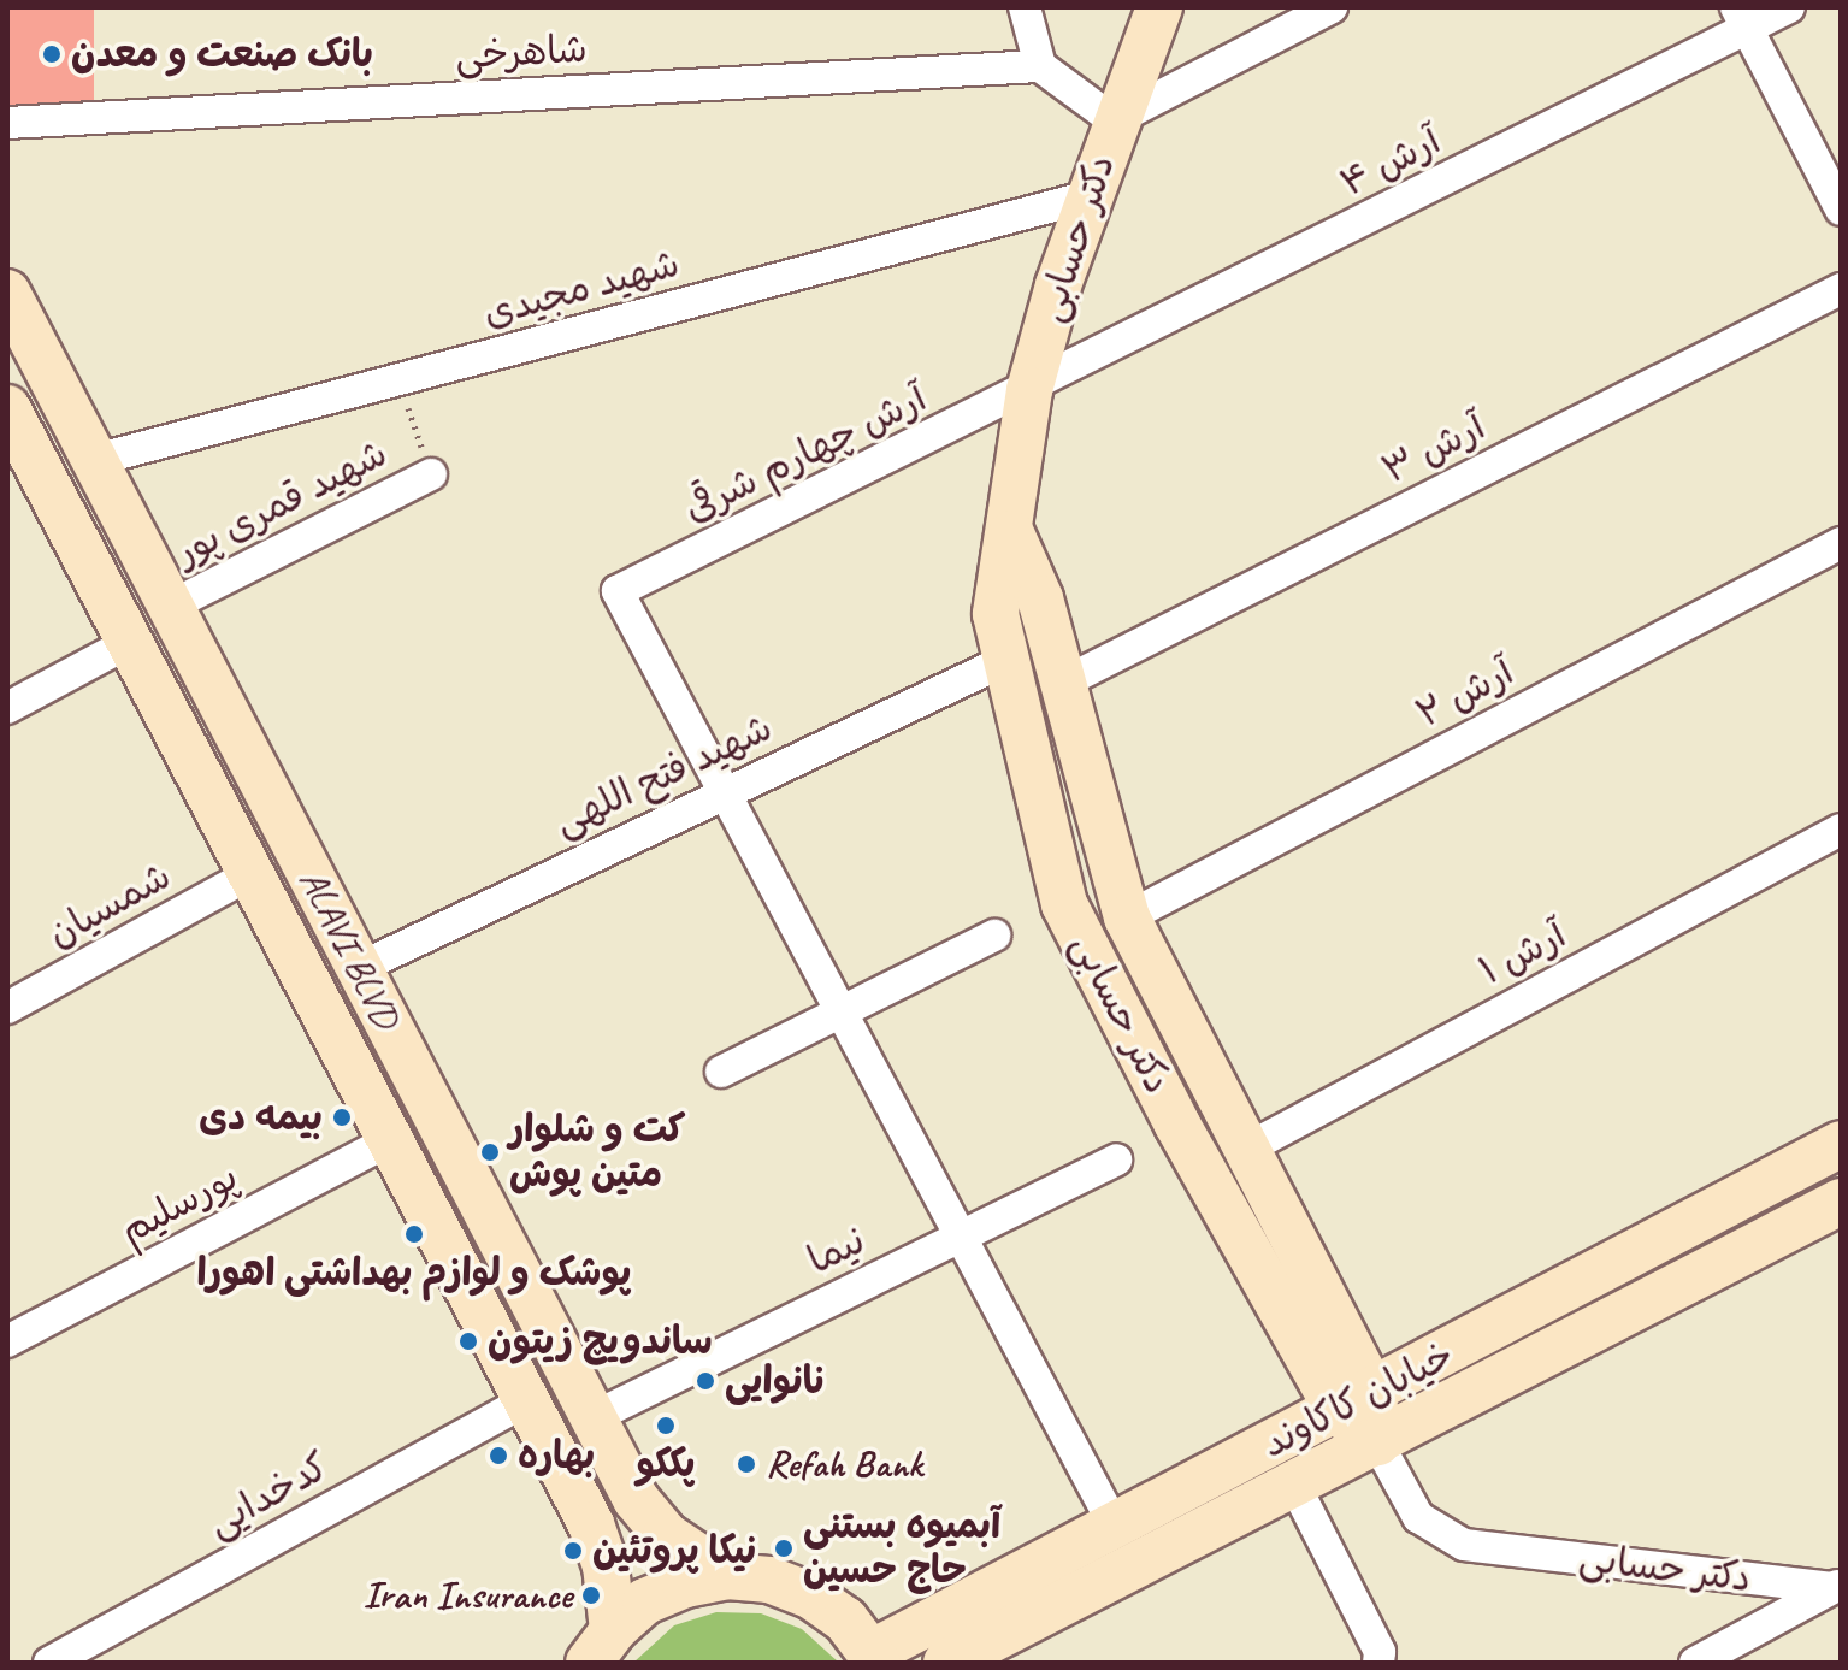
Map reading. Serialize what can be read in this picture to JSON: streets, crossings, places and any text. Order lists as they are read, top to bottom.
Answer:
{
  "streets": {
    "main road": ["دکتر حسابی", "ALAVI BLVD", "خیابان کاکاوند"],
    "street": [
      "شاهرخی",
      "آرش ۴",
      "شهید مجیدی",
      "آرش ۳",
      "آرش چهارم شرقی",
      "شهید قمری پور",
      "آرش ۲",
      "شهید فتح اللهی",
      "شمسیان",
      "آرش ۱",
      "پورسلیم",
      "نیما",
      "کدخدایی"
    ]
  },
  "crossings": [
    ["آرش ۴", "دکتر حسابی"],
    ["آرش ۴", "آرش چهارم شرقی"],
    ["دکتر حسابی", "شهید مجیدی"],
    ["دکتر حسابی", "آرش ۳"],
    ["دکتر حسابی", "آرش چهارم شرقی"],
    ["دکتر حسابی", "آرش ۲"],
    ["دکتر حسابی", "شهید فتح اللهی"],
    ["دکتر حسابی", "آرش ۱"],
    ["دکتر حسابی", "خیابان کاکاوند"],
    ["شهید مجیدی", "ALAVI BLVD"],
    ["آرش چهارم شرقی", "شهید فتح اللهی"],
    ["شهید قمری پور", "ALAVI BLVD"],
    ["شهید فتح اللهی", "ALAVI BLVD"],
    ["شمسیان", "ALAVI BLVD"],
    ["ALAVI BLVD", "پورسلیم"],
    ["ALAVI BLVD", "نیما"],
    ["ALAVI BLVD", "کدخدایی"]
  ],
  "places": [
    "بانک صنعت و معدن",
    "بیمه دی",
    "کت و شلوار متین پوش",
    "پوشک و لوازم بهداشتی اهورا",
    "ساندویچ زیتون",
    "نانوایی",
    "پککو",
    "بهاره",
    "Refah Bank",
    "آبمیوه بستنی حاج حسین",
    "نیکا پروتئین",
    "Iran Insurance"
  ]
}
